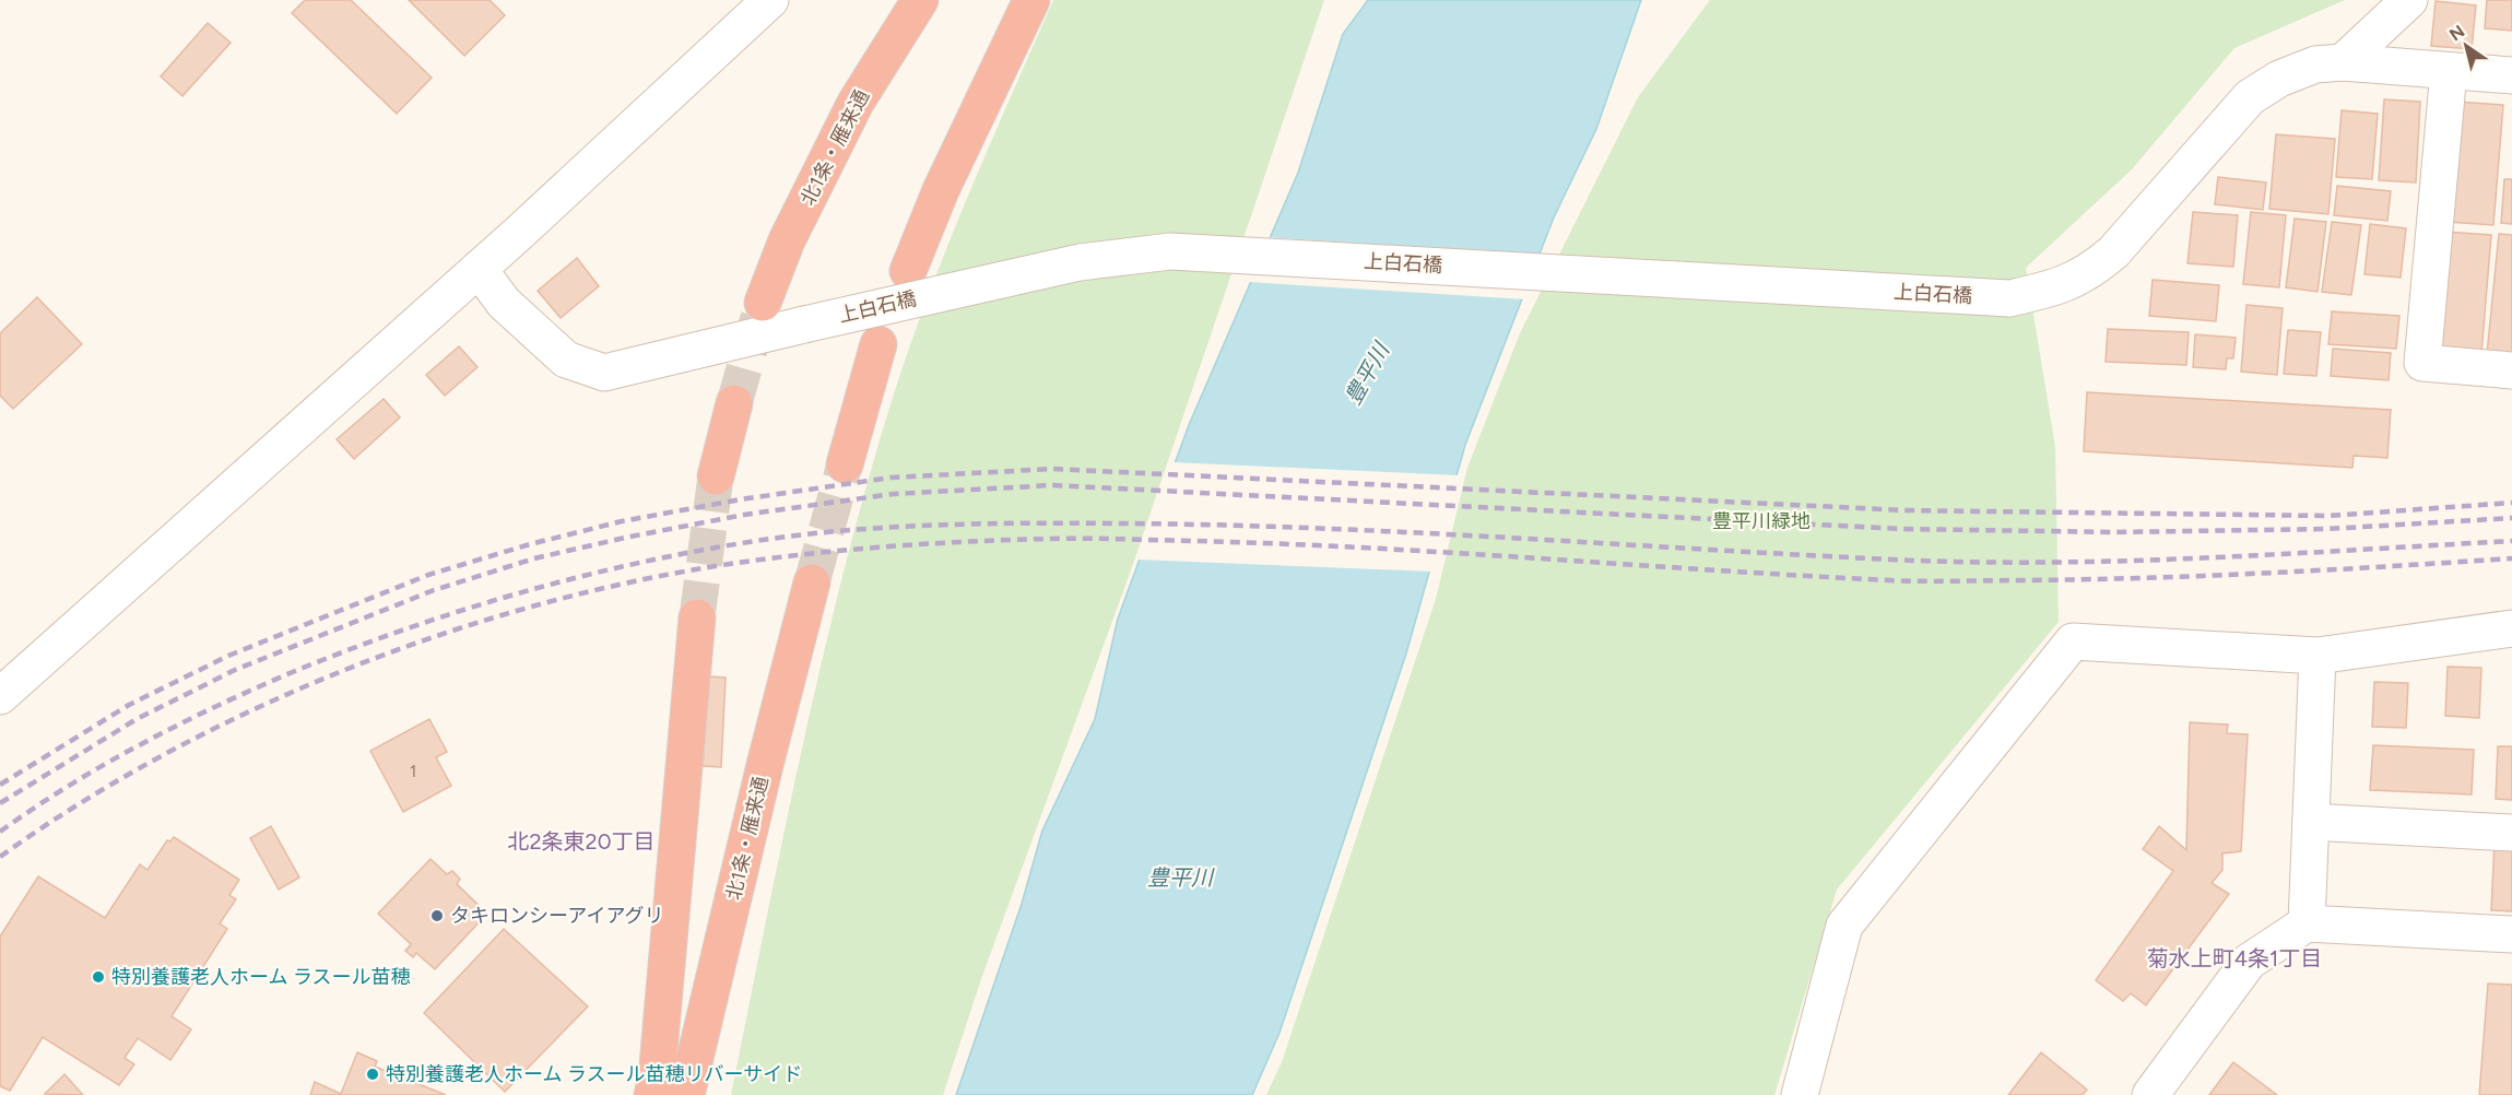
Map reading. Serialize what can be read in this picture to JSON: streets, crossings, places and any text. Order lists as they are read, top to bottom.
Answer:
{
  "streets": {
    "highway": ["北1条・雁来通"],
    "street": ["上白石橋"]
  },
  "districts": ["北2条東20丁目", "菊水上町4条1丁目"],
  "water": ["豊平川"],
  "parks": ["豊平川緑地"],
  "places": ["タキロンシーアイアグリ", "特別養護老人ホーム ラスール苗穂", "特別養護老人ホーム ラスール苗穂リバーサイド"],
  "house_numbers": ["1"],
  "north": "top left"
}
